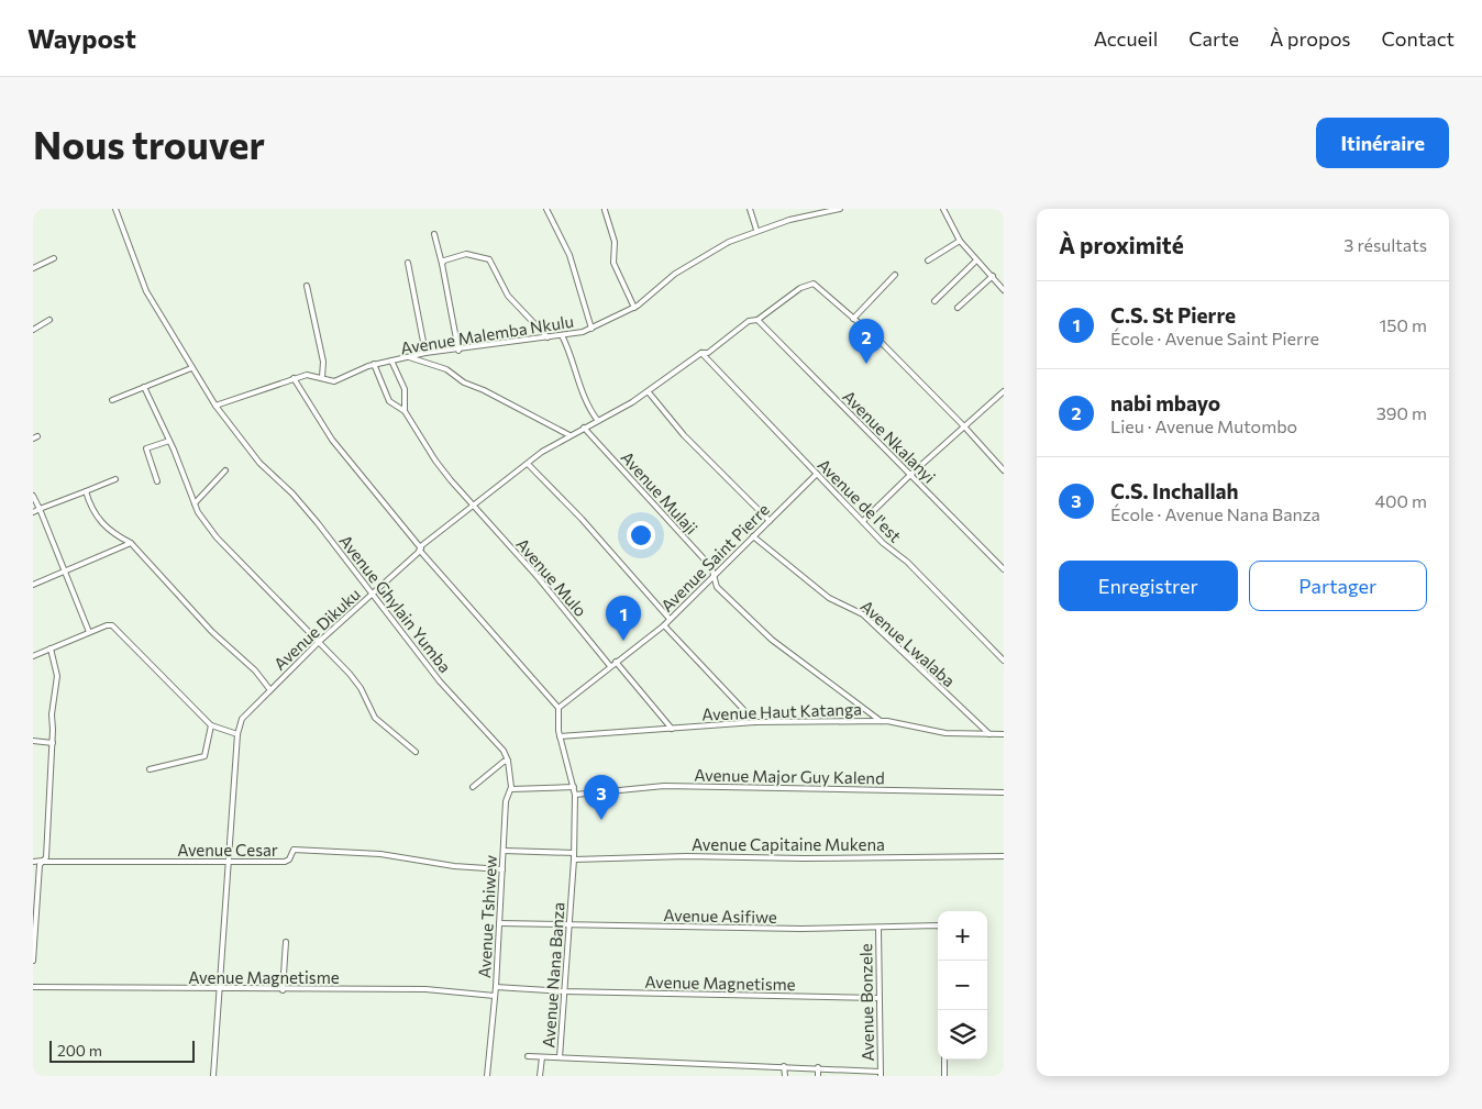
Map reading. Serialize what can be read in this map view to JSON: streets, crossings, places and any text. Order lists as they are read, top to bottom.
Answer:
{
  "streets": {
    "street": [
      "Avenue Malemba Nkulu",
      "Avenue Nkalanyi",
      "Avenue Mulaji",
      "Avenue de l'est",
      "Avenue Saint Pierre",
      "Avenue Mulo",
      "Avenue Ghylain Yumba",
      "Avenue Dikuku",
      "Avenue Lwalaba",
      "Avenue Haut Katanga",
      "Avenue Major Guy Kalend",
      "Avenue Capitaine Mukena",
      "Avenue Cesar",
      "Avenue Asifiwe",
      "Avenue Tshiwew",
      "Avenue Nana Banza",
      "Avenue Magnetisme",
      "Avenue Bonzele"
    ]
  },
  "crossings": [
    ["Avenue Malemba Nkulu", "Avenue Ghylain Yumba"],
    ["Avenue Nkalanyi", "Avenue Dikuku"],
    ["Avenue Mulaji", "Avenue Saint Pierre"],
    ["Avenue Mulaji", "Avenue Dikuku"],
    ["Avenue Mulaji", "Avenue Haut Katanga"],
    ["Avenue de l'est", "Avenue Saint Pierre"],
    ["Avenue de l'est", "Avenue Dikuku"],
    ["Avenue Saint Pierre", "Avenue Mulo"],
    ["Avenue Saint Pierre", "Avenue Lwalaba"],
    ["Avenue Saint Pierre", "Avenue Nana Banza"],
    ["Avenue Mulo", "Avenue Dikuku"],
    ["Avenue Ghylain Yumba", "Avenue Dikuku"],
    ["Avenue Ghylain Yumba", "Avenue Tshiwew"],
    ["Avenue Dikuku", "Avenue Cesar"],
    ["Avenue Dikuku", "Avenue Magnetisme"],
    ["Avenue Lwalaba", "Avenue Haut Katanga"],
    ["Avenue Haut Katanga", "Avenue Nana Banza"],
    ["Avenue Major Guy Kalend", "Avenue Nana Banza"],
    ["Avenue Capitaine Mukena", "Avenue Nana Banza"],
    ["Avenue Cesar", "Avenue Tshiwew"],
    ["Avenue Asifiwe", "Avenue Tshiwew"],
    ["Avenue Asifiwe", "Avenue Nana Banza"],
    ["Avenue Asifiwe", "Avenue Bonzele"],
    ["Avenue Tshiwew", "Avenue Magnetisme"],
    ["Avenue Nana Banza", "Avenue Magnetisme"],
    ["Avenue Nana Banza", "Avenue Bonzele"],
    ["Avenue Magnetisme", "Avenue Bonzele"]
  ],
  "scale_bar": "200 m",
  "page": {
    "header": "Waypost",
    "nav": [
      "Accueil",
      "Carte",
      "À propos",
      "Contact"
    ],
    "buttons": [
      "Itinéraire",
      ["Enregistrer", "Partager"]
    ],
    "title": "Nous trouver",
    "heading": ["À proximité", "3 résultats"],
    "list": [
      {
        "mark": "1",
        "name": "C.S. St Pierre",
        "note": "École · Avenue Saint Pierre",
        "value": "150 m"
      },
      {
        "mark": "2",
        "name": "nabi mbayo",
        "note": "Lieu · Avenue Mutombo",
        "value": "390 m"
      },
      {
        "mark": "3",
        "name": "C.S. Inchallah",
        "note": "École · Avenue Nana Banza",
        "value": "400 m"
      }
    ],
    "pins": ["2", "1", "3"],
    "map_buttons": ["+", "−"],
    "scale": "200 m"
  }
}
